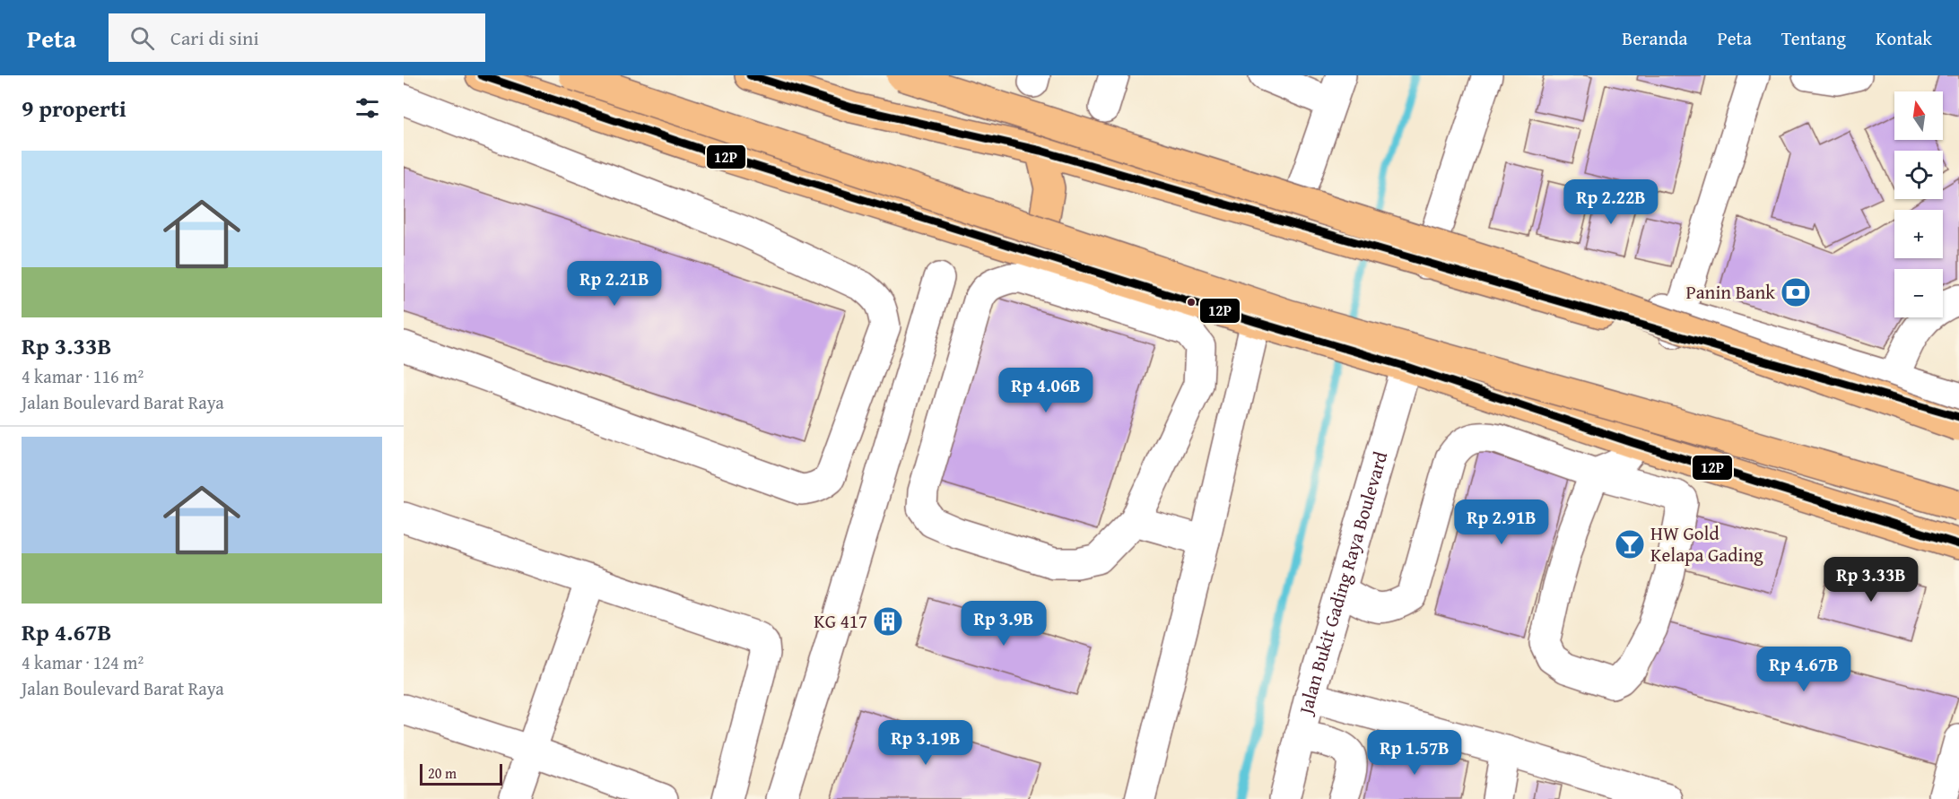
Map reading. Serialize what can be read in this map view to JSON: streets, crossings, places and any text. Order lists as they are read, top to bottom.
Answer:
{
  "streets": {
    "street": ["Jalan Bukit Gading Raya Boulevard"]
  },
  "places": {
    "bank": ["Panin Bank"],
    "bar": ["HW Gold Kelapa Gading"],
    "building": ["KG 417"]
  },
  "lines": ["transit line 12P"],
  "scale_bar": "20 m",
  "north": "top",
  "page": {
    "header": "Peta",
    "search": "Cari di sini",
    "nav": [
      "Beranda",
      "Peta",
      "Tentang",
      "Kontak"
    ],
    "heading": "9 properti",
    "map_buttons": ["+", "−"],
    "list": [
      {
        "name": "Rp 3.33B",
        "note": "4 kamar · 116 m² · Jalan Boulevard Barat Raya"
      },
      {
        "name": "Rp 4.67B",
        "note": "4 kamar · 124 m² · Jalan Boulevard Barat Raya"
      }
    ],
    "price": [
      "Rp 2.22B",
      "Rp 2.21B",
      "Rp 4.06B",
      "Rp 2.91B",
      "Rp 3.33B",
      "Rp 3.9B",
      "Rp 4.67B",
      "Rp 3.19B",
      "Rp 1.57B"
    ],
    "scale": "20 m"
  }
}
